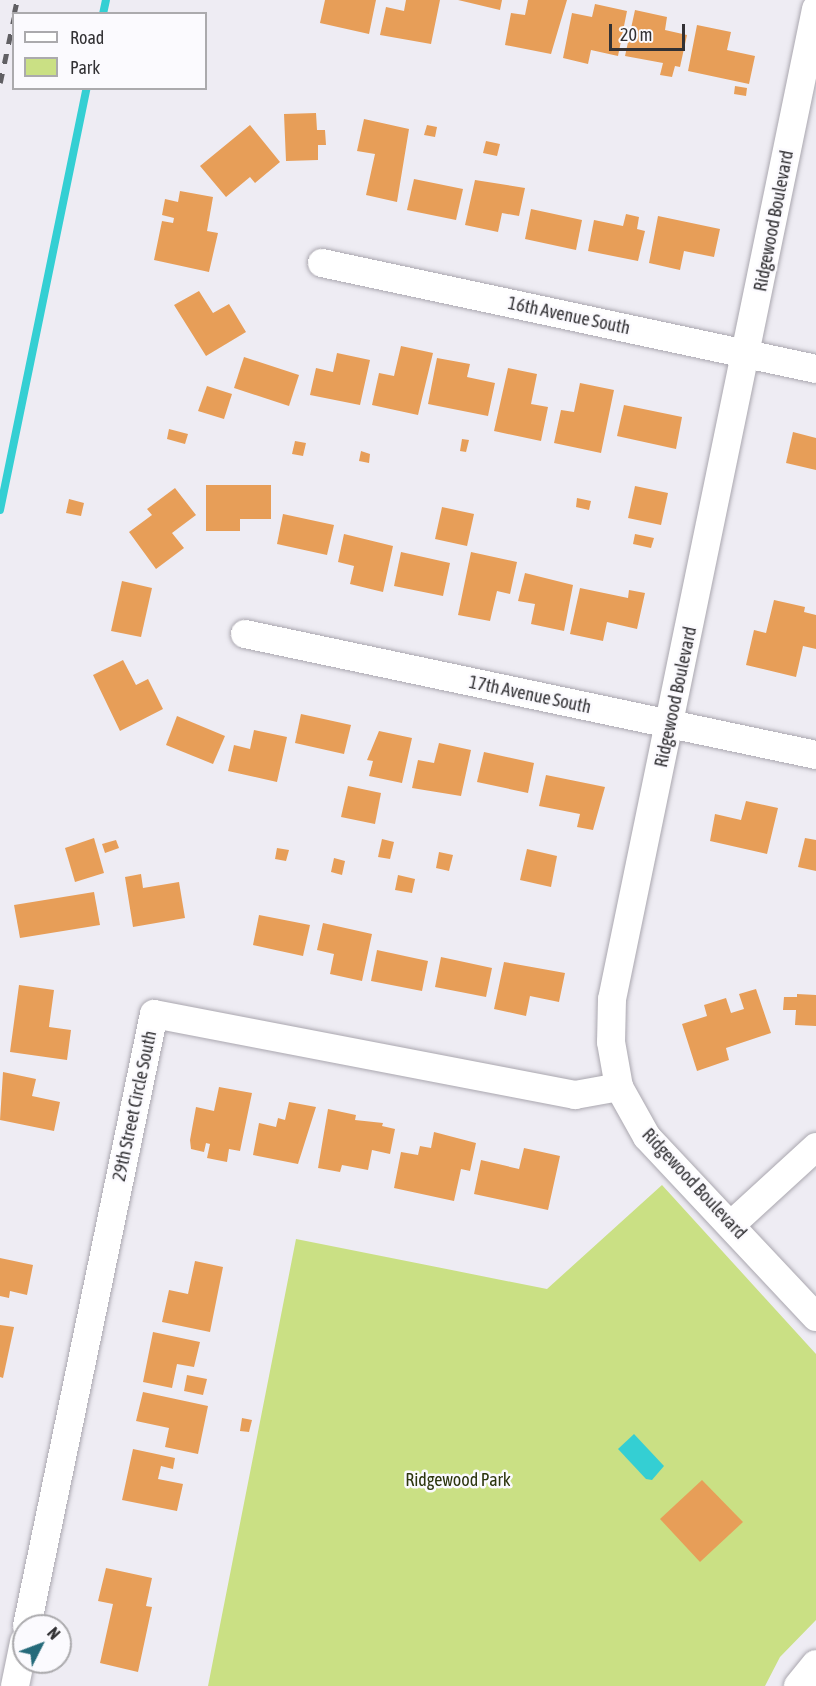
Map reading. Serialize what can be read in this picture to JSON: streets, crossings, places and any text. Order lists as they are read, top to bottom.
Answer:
{
  "streets": {
    "street": [
      "Ridgewood Boulevard",
      "16th Avenue South",
      "17th Avenue South",
      "29th Street Circle South"
    ]
  },
  "crossings": [
    ["Ridgewood Boulevard", "16th Avenue South"],
    ["Ridgewood Boulevard", "17th Avenue South"],
    ["Ridgewood Boulevard", "29th Street Circle South"]
  ],
  "parks": ["Ridgewood Park"],
  "legend": ["Road", "Park"],
  "scale_bar": "20 m",
  "north": "top right"
}
